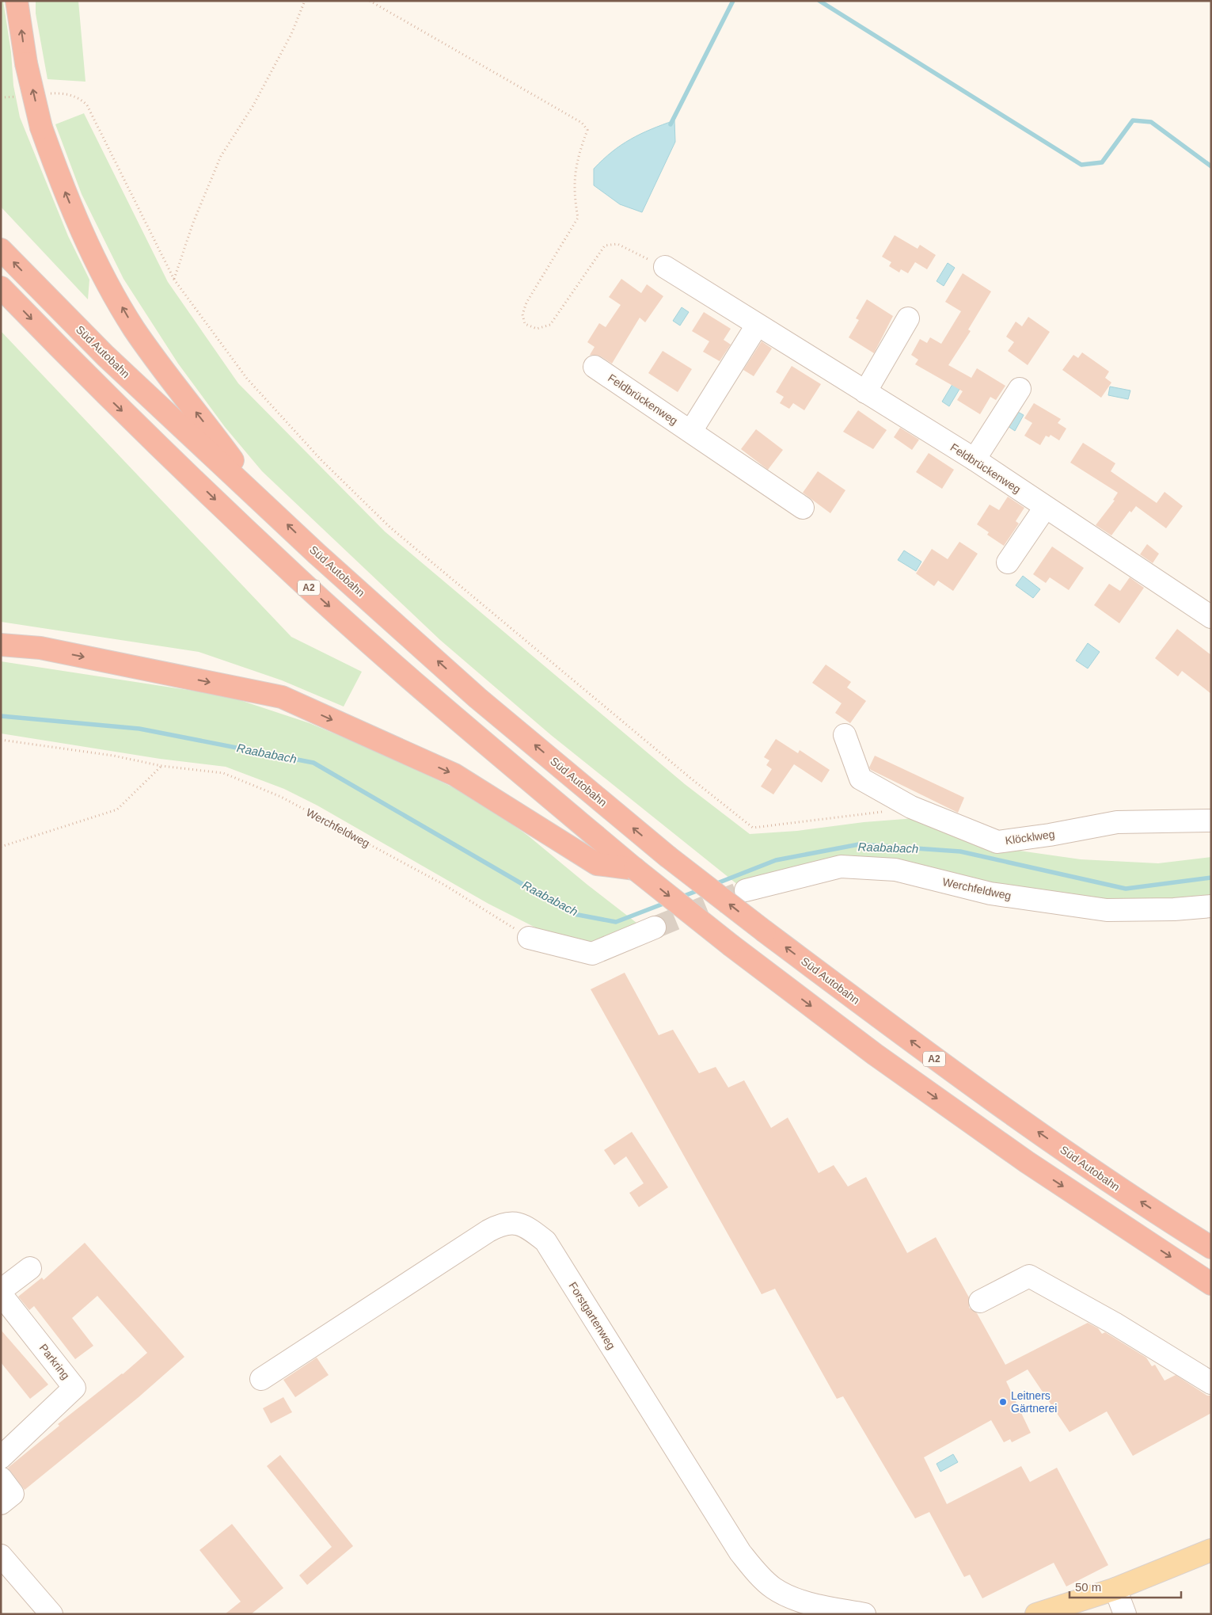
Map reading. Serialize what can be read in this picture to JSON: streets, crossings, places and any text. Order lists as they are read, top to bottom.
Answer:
{
  "streets": {
    "highway": ["Süd Autobahn", "A2"],
    "street": [
      "Feldbrückenweg",
      "Werchfeldweg",
      "Klöcklweg",
      "Forstgartenweg",
      "Parkring"
    ]
  },
  "water": ["Raababach"],
  "places": ["Leitners Gärtnerei"],
  "scale_bar": "50 m"
}
